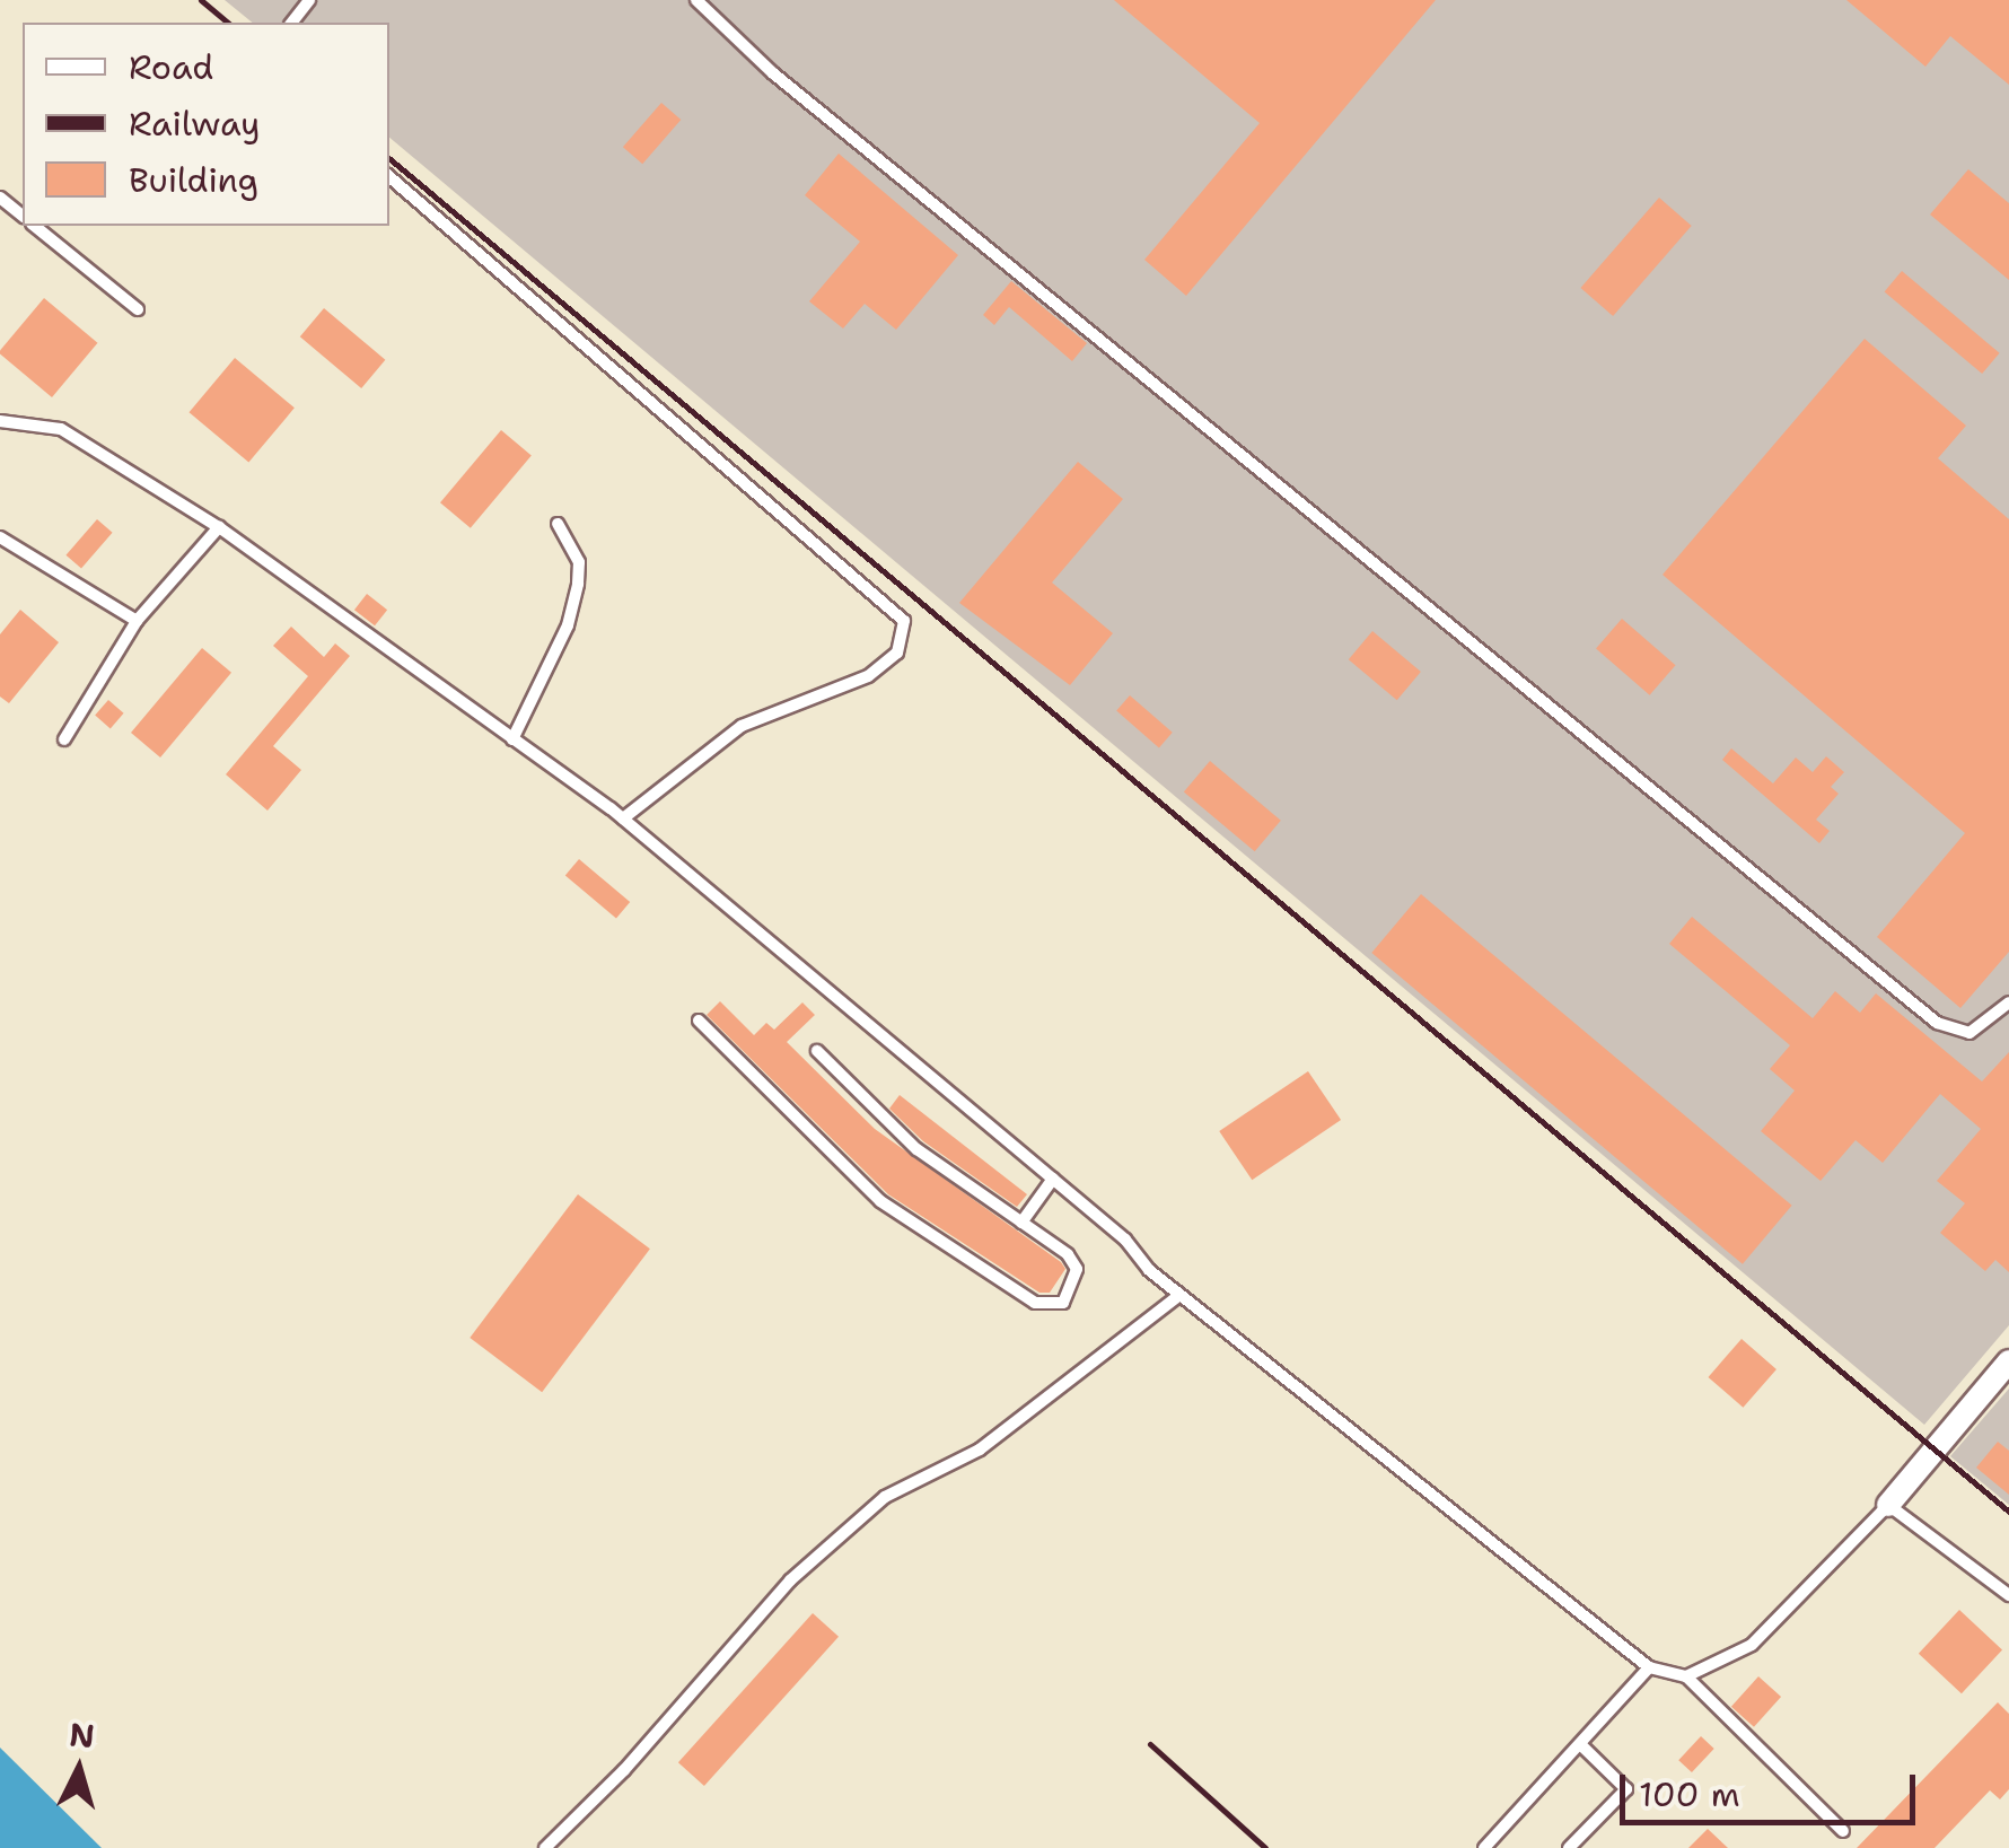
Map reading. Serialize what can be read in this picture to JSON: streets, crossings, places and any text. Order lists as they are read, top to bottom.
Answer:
{
  "legend": ["Road", "Railway", "Building"],
  "scale_bar": "100 m",
  "north": "top"
}
